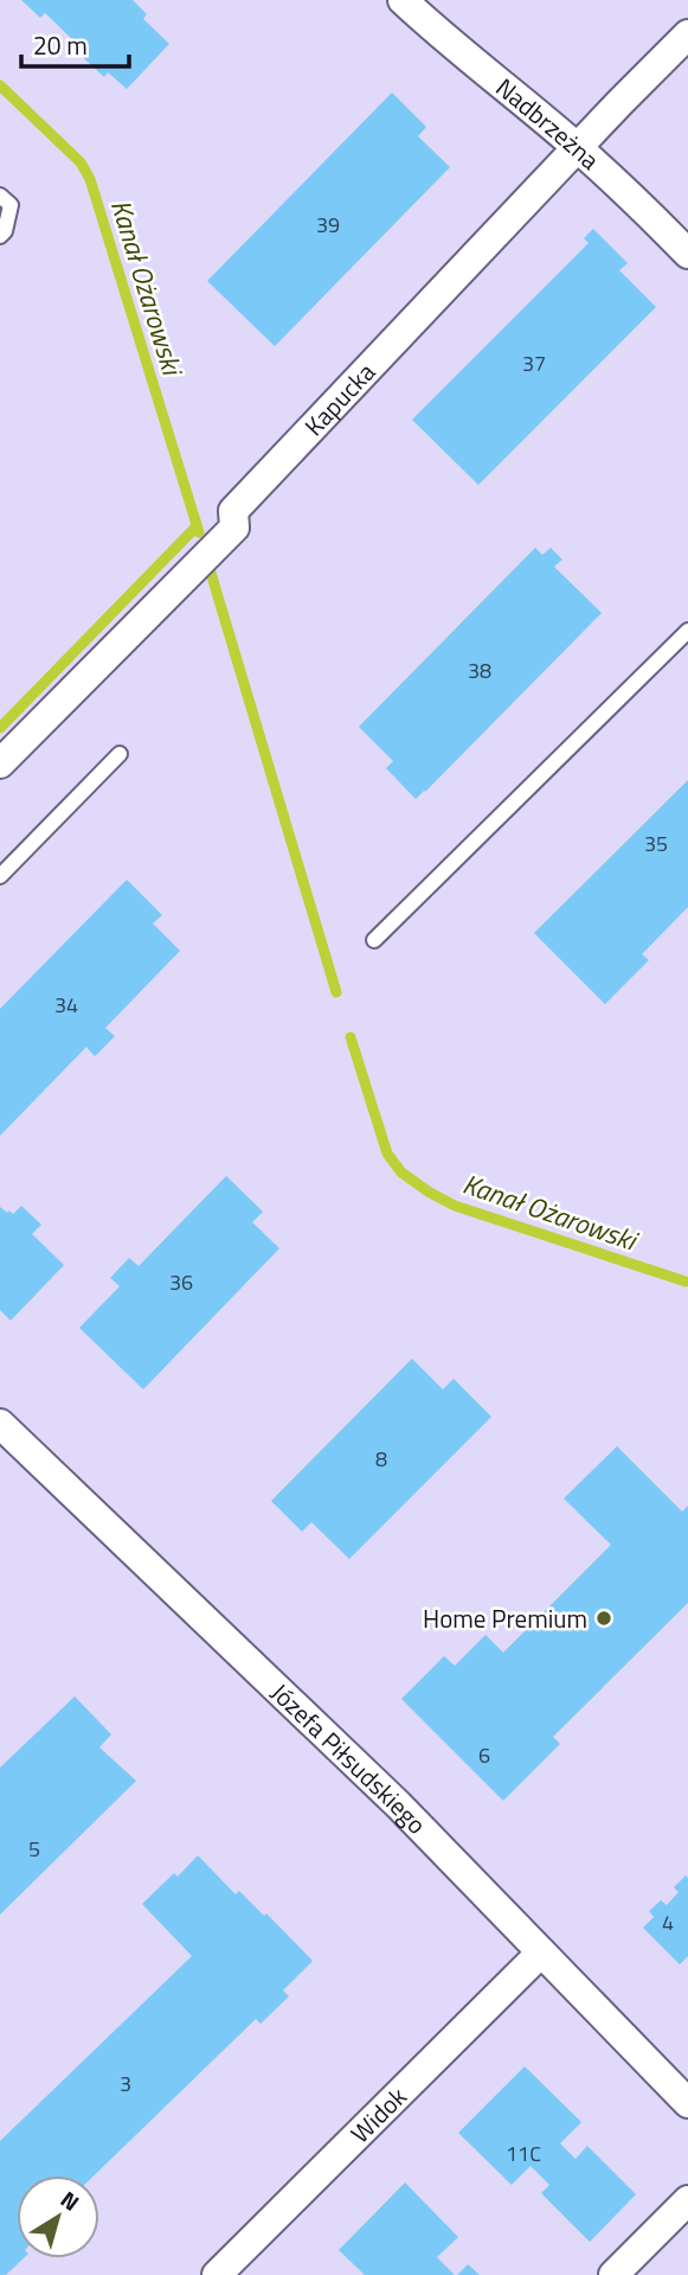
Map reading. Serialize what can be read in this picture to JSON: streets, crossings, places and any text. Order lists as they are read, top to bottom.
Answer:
{
  "streets": {
    "street": [
      "Nadbrzeżna",
      "Kapucka",
      "Józefa Piłsudskiego",
      "Widok"
    ]
  },
  "crossings": [
    ["Nadbrzeżna", "Kapucka"],
    ["Józefa Piłsudskiego", "Widok"]
  ],
  "water": ["Kanał Ożarowski"],
  "places": ["Home Premium"],
  "house_numbers": [
    "39",
    "37",
    "38",
    "35",
    "34",
    "36",
    "8",
    "6",
    "5",
    "4",
    "3",
    "11C"
  ],
  "scale_bar": "20 m",
  "north": "top right"
}
